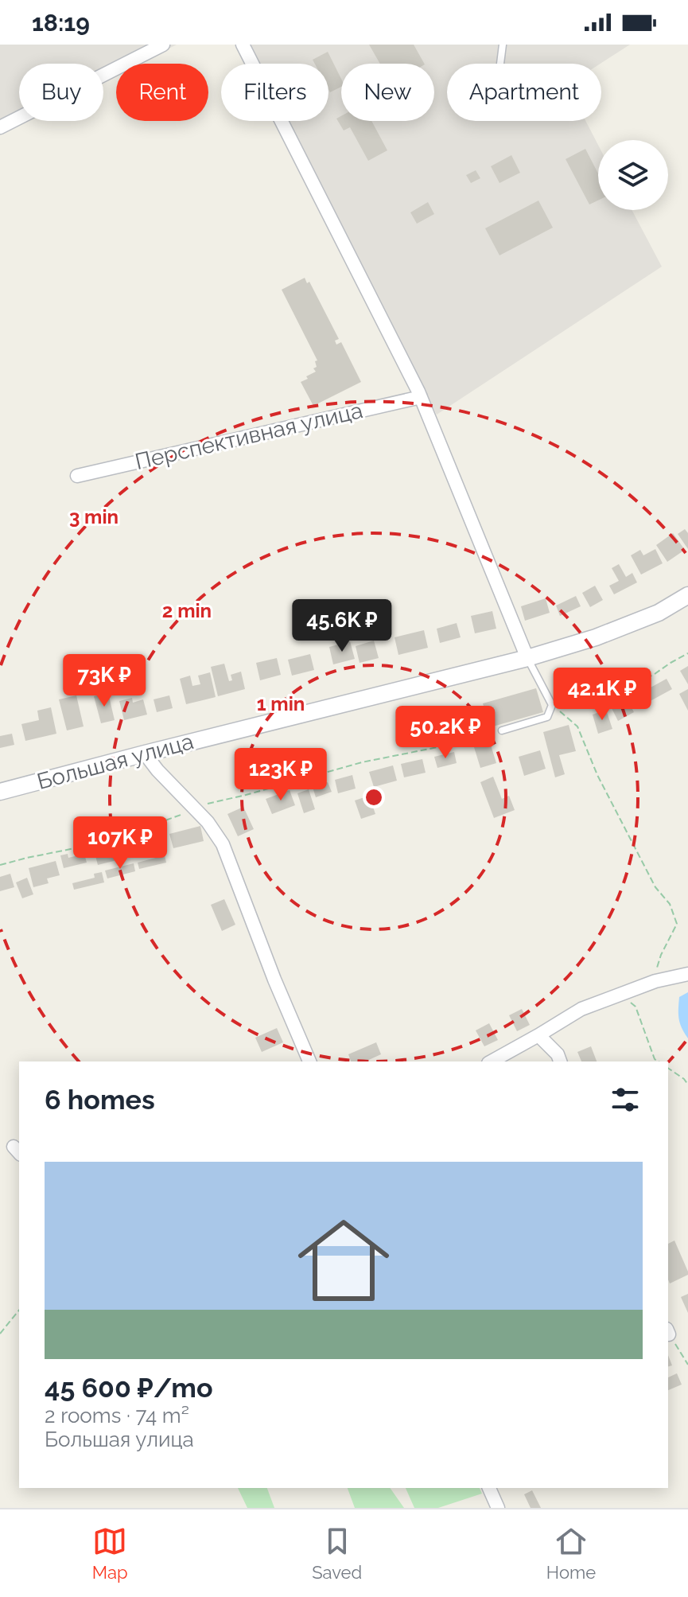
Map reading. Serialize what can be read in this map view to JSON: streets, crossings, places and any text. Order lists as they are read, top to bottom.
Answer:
{
  "streets": {
    "street": ["Перспективная улица", "Большая улица"]
  },
  "page": {
    "status": "18:19",
    "chip": [
      "Buy",
      "Rent",
      "Filters",
      "New",
      "Apartment"
    ],
    "price": [
      "45.6K ₽",
      "73K ₽",
      "42.1K ₽",
      "50.2K ₽",
      "123K ₽",
      "107K ₽"
    ],
    "heading": "6 homes",
    "list": [
      {
        "name": "45 600 ₽/mo",
        "note": "2 rooms · 74 m² · Большая улица"
      }
    ],
    "tabs": ["Map", "Saved", "Home"]
  },
  "rings": ["3 min", "2 min", "1 min"]
}
